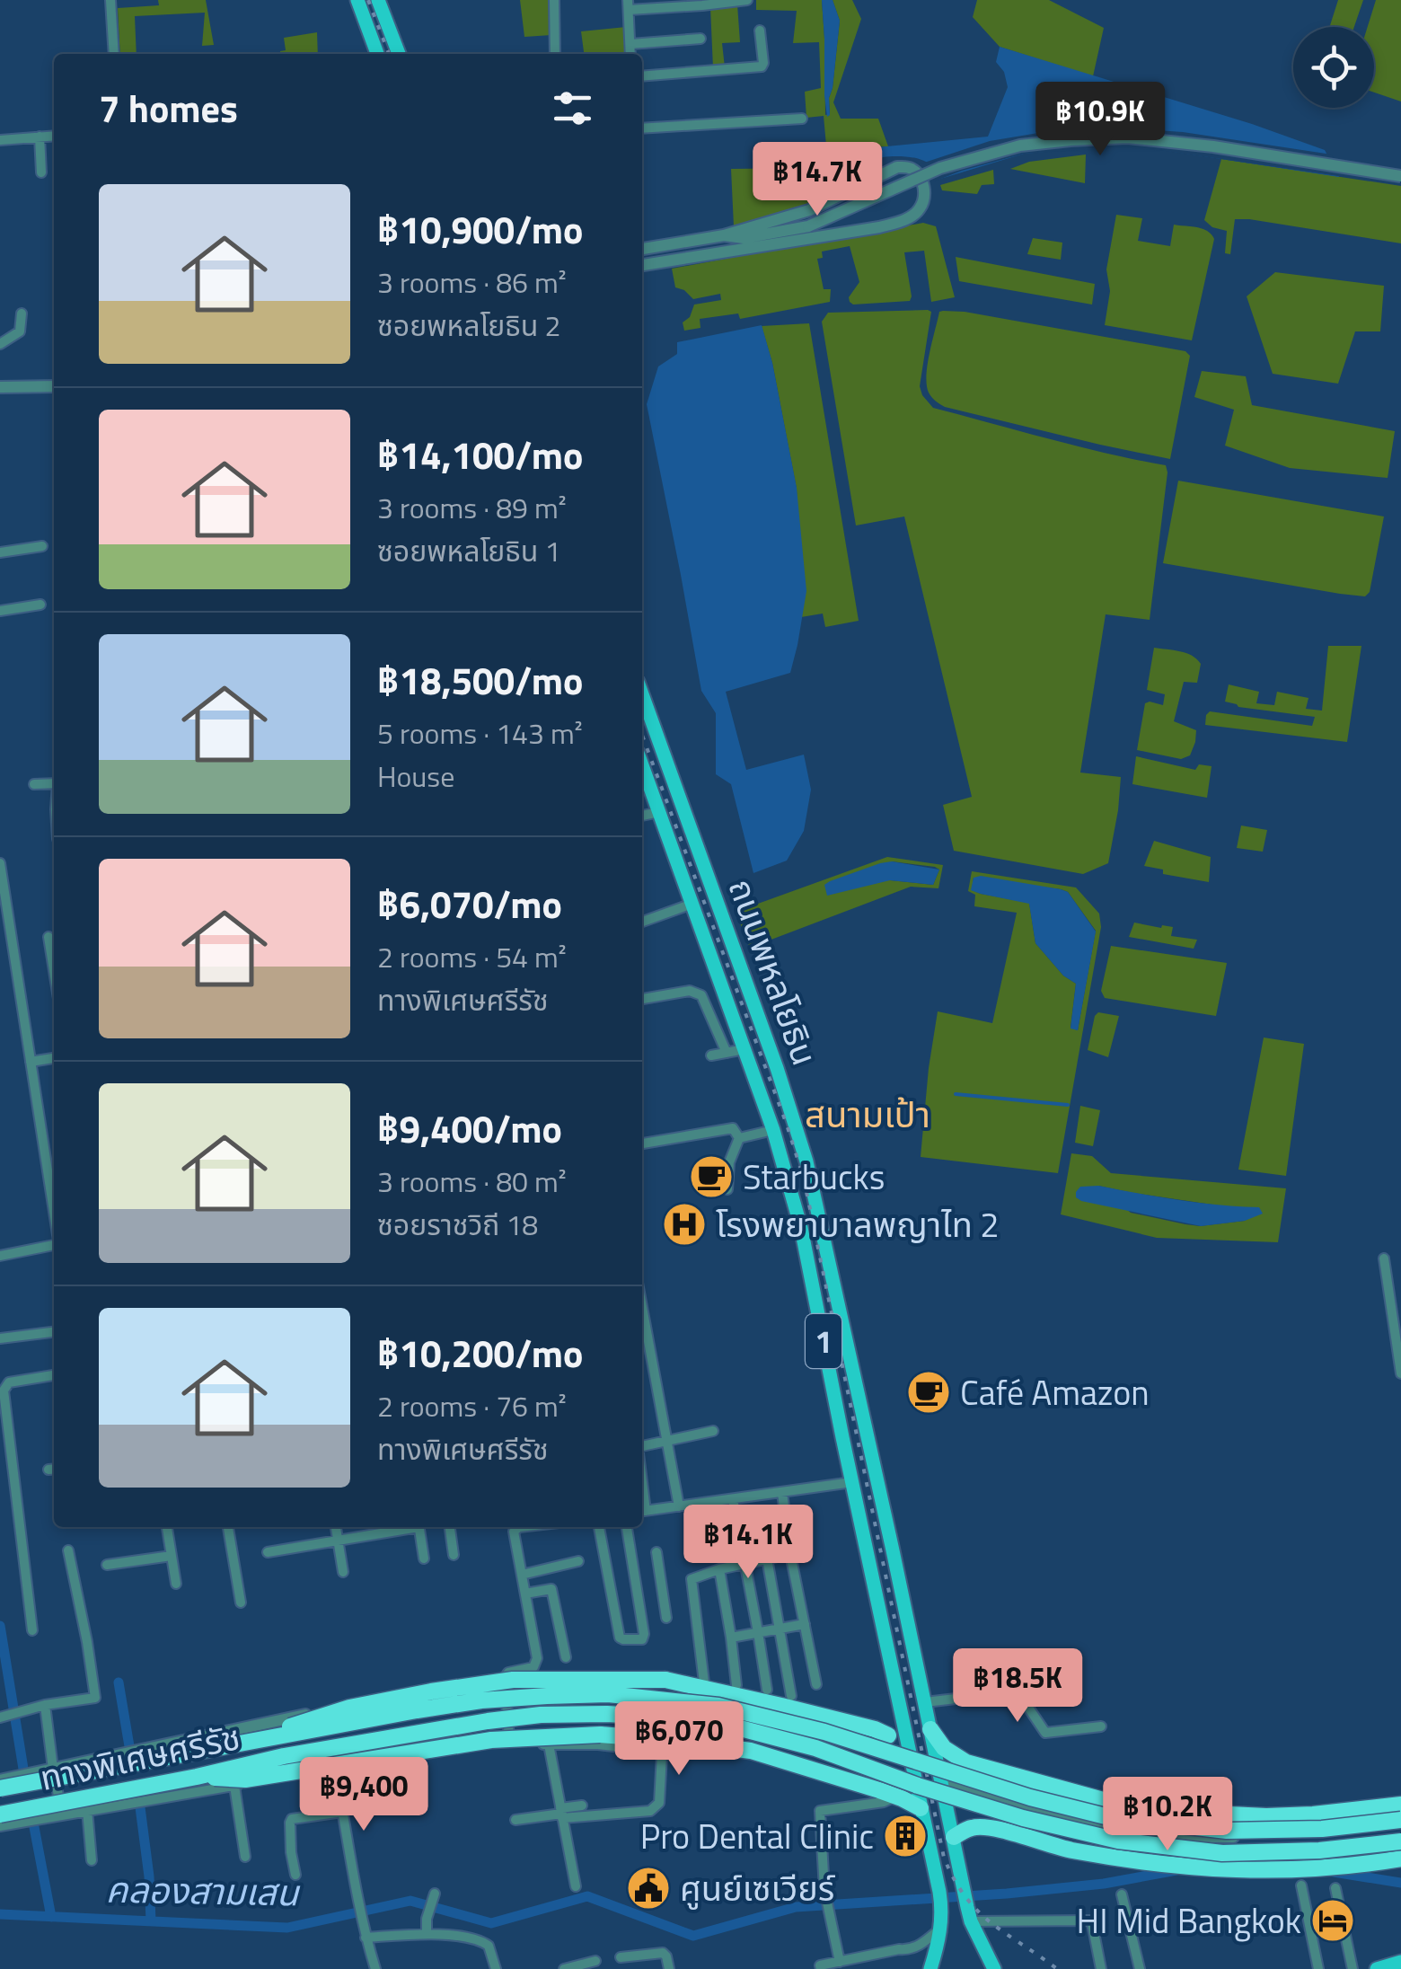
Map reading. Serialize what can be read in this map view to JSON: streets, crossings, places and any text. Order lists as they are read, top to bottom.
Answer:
{
  "streets": {
    "highway": ["ทางพิเศษศรีรัช"],
    "main road": ["ถนนพหลโยธิน", "1"]
  },
  "districts": ["สนามเป้า"],
  "water": ["คลองสามเสน"],
  "places": {
    "cafe": ["Starbucks", "Café Amazon"],
    "hospital": ["โรงพยาบาลพญาไท 2"],
    "building": ["Pro Dental Clinic"],
    "public building": ["ศูนย์เซเวียร์"],
    "hotel": ["HI Mid Bangkok"]
  },
  "page": {
    "heading": "7 homes",
    "price": [
      "฿10.9K",
      "฿14.7K",
      "฿14.1K",
      "฿18.5K",
      "฿6,070",
      "฿9,400",
      "฿10.2K"
    ],
    "list": [
      {
        "name": "฿10,900/mo",
        "note": "3 rooms · 86 m² · ซอยพหลโยธิน 2"
      },
      {
        "name": "฿14,100/mo",
        "note": "3 rooms · 89 m² · ซอยพหลโยธิน 1"
      },
      {
        "name": "฿18,500/mo",
        "note": "5 rooms · 143 m² · House"
      },
      {
        "name": "฿6,070/mo",
        "note": "2 rooms · 54 m² · ทางพิเศษศรีรัช"
      },
      {
        "name": "฿9,400/mo",
        "note": "3 rooms · 80 m² · ซอยราชวิถี 18"
      },
      {
        "name": "฿10,200/mo",
        "note": "2 rooms · 76 m² · ทางพิเศษศรีรัช"
      }
    ]
  }
}
